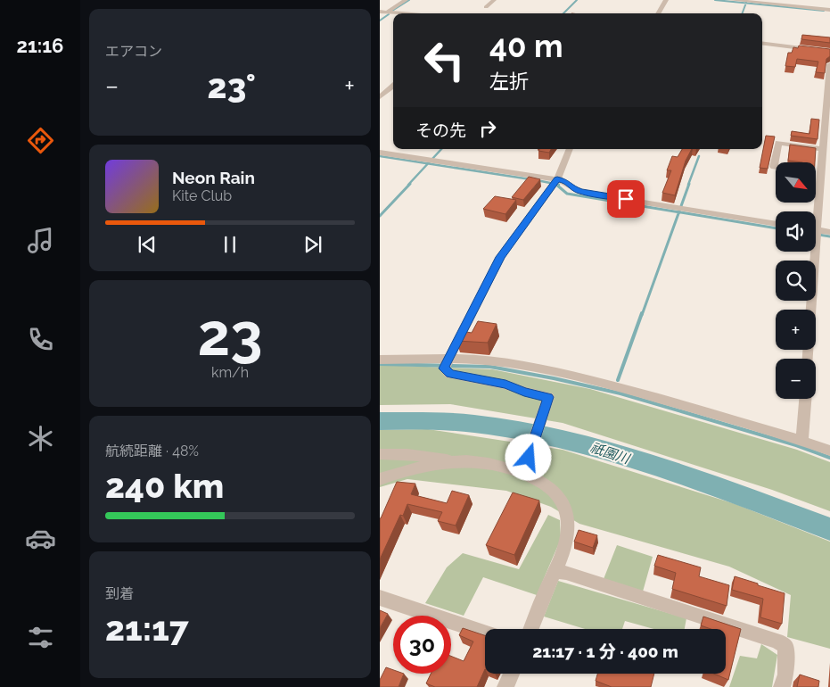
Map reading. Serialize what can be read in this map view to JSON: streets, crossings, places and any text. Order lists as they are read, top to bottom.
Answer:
{
  "water": ["祇園川"],
  "north": "bottom right",
  "page": {
    "tabs": "21:16",
    "tile": [
      "エアコン",
      ["23", "km/h"],
      ["航続距離 · 48%", "240 km"],
      ["到着", "21:17"]
    ],
    "turn": ["40 m", "左折"],
    "heat": ["−", "23°", "+"],
    "then": "その先",
    "song": ["Neon Rain", "Kite Club"],
    "map_buttons": ["+", "−"],
    "limit": "30",
    "trip": "21:17 · 1 分 · 400 m"
  }
}
